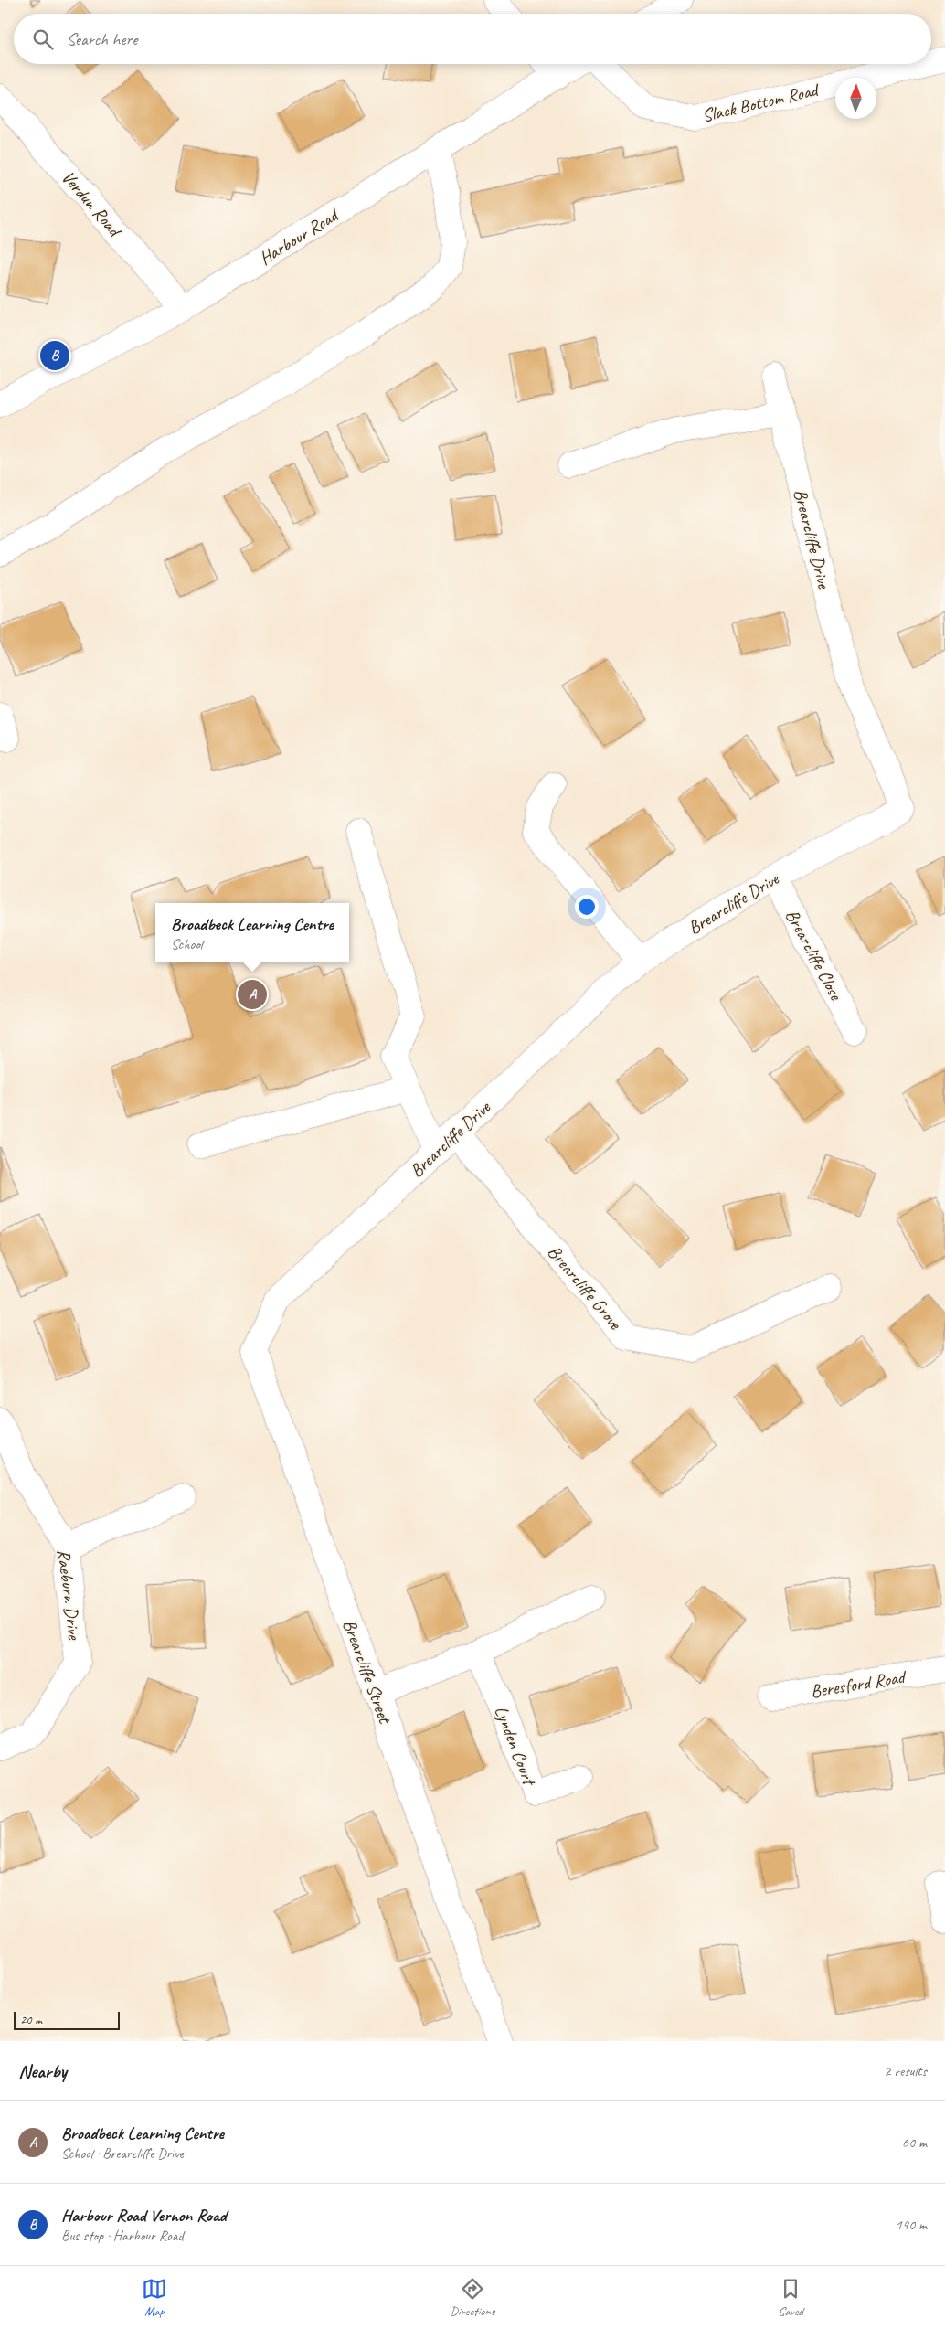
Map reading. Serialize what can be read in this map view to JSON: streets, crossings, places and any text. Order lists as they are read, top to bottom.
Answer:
{
  "streets": {
    "street": [
      "Slack Bottom Road",
      "Verdun Road",
      "Harbour Road",
      "Brearcliffe Drive",
      "Brearcliffe Close",
      "Brearcliffe Grove",
      "Raeburn Drive",
      "Brearcliffe Street",
      "Beresford Road",
      "Lynden Court"
    ]
  },
  "crossings": [
    ["Verdun Road", "Harbour Road"],
    ["Brearcliffe Drive", "Brearcliffe Close"],
    ["Brearcliffe Drive", "Brearcliffe Grove"],
    ["Brearcliffe Drive", "Brearcliffe Street"]
  ],
  "scale_bar": "20 m",
  "north": "top",
  "page": {
    "search": "Search here",
    "pins": ["B", "A"],
    "popup": ["Broadbeck Learning Centre", "School"],
    "scale": "20 m",
    "heading": ["Nearby", "2 results"],
    "list": [
      {
        "mark": "A",
        "name": "Broadbeck Learning Centre",
        "note": "School · Brearcliffe Drive",
        "value": "60 m"
      },
      {
        "mark": "B",
        "name": "Harbour Road Vernon Road",
        "note": "Bus stop · Harbour Road",
        "value": "140 m"
      }
    ],
    "nav": ["Map", "Directions", "Saved"]
  }
}
